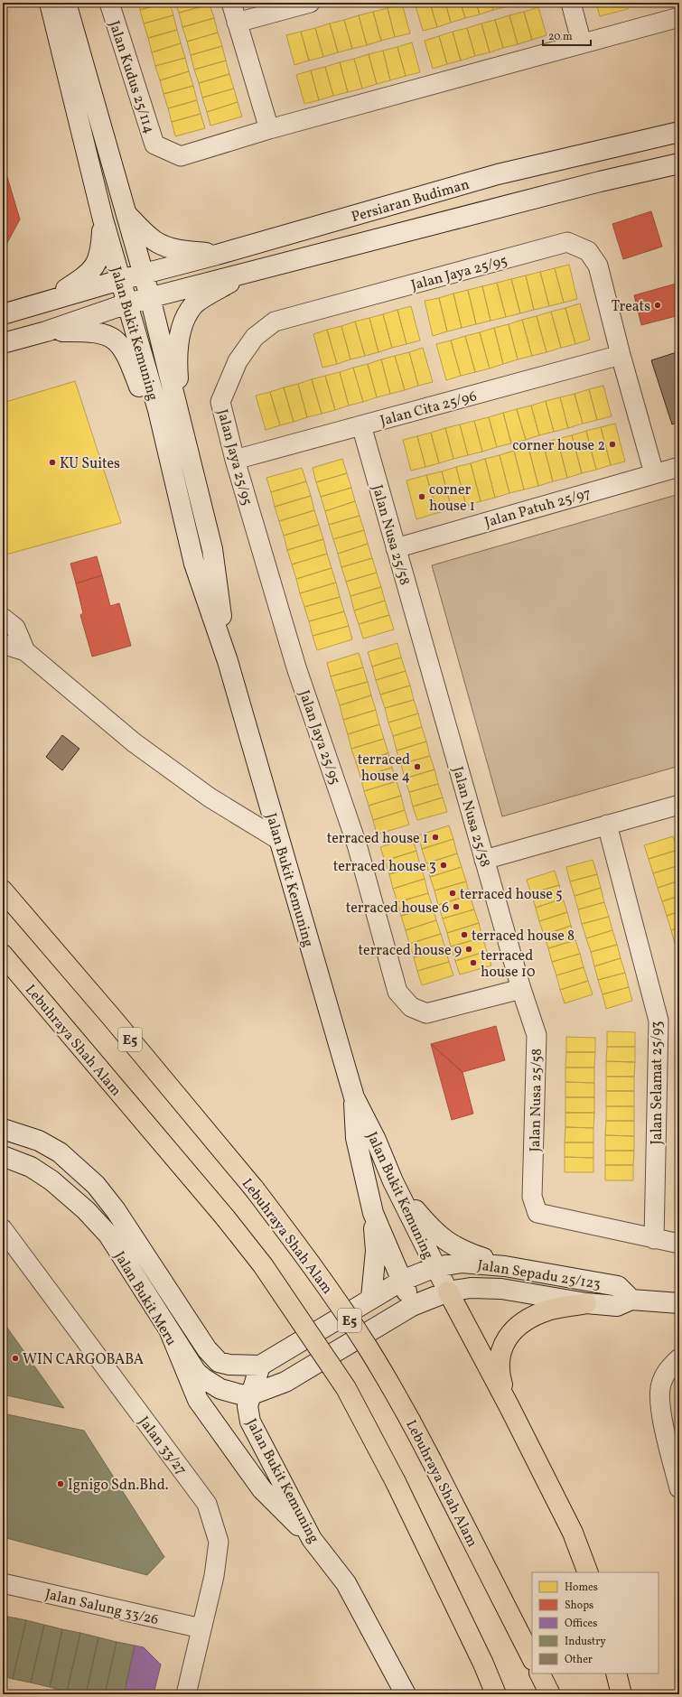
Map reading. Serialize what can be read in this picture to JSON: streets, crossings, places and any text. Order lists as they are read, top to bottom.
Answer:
{
  "streets": {
    "highway": ["Lebuhraya Shah Alam", "E5"],
    "main road": [
      "Persiaran Budiman",
      "Jalan Bukit Kemuning",
      "Jalan Sepadu 25/123",
      "Jalan Bukit Meru"
    ],
    "street": [
      "Jalan Kudus 25/114",
      "Jalan Jaya 25/95",
      "Jalan Cita 25/96",
      "Jalan Patuh 25/97",
      "Jalan Nusa 25/58",
      "Jalan Selamat 25/93",
      "Jalan 33/27",
      "Jalan Salung 33/26"
    ]
  },
  "crossings": [
    ["Persiaran Budiman", "Jalan Bukit Kemuning"],
    ["Jalan Jaya 25/95", "Jalan Cita 25/96"],
    ["Jalan Jaya 25/95", "Jalan Patuh 25/97"],
    ["Jalan Jaya 25/95", "Jalan Nusa 25/58"],
    ["Jalan Bukit Kemuning", "Jalan Sepadu 25/123"],
    ["Jalan Bukit Kemuning", "Jalan Bukit Meru"],
    ["Jalan Cita 25/96", "Jalan Nusa 25/58"],
    ["Jalan Patuh 25/97", "Jalan Nusa 25/58"],
    ["Jalan Nusa 25/58", "Jalan Selamat 25/93"],
    ["Jalan 33/27", "Jalan Salung 33/26"]
  ],
  "places": [
    "Treats",
    "corner house 2",
    "KU Suites",
    "corner house 1",
    "terraced house 4",
    "terraced house 1",
    "terraced house 3",
    "terraced house 5",
    "terraced house 6",
    "terraced house 8",
    "terraced house 9",
    "terraced house 10",
    "WIN CARGOBABA",
    "Ignigo Sdn.Bhd."
  ],
  "legend": [
    "Homes",
    "Shops",
    "Offices",
    "Industry",
    "Other"
  ],
  "scale_bar": "20 m"
}
